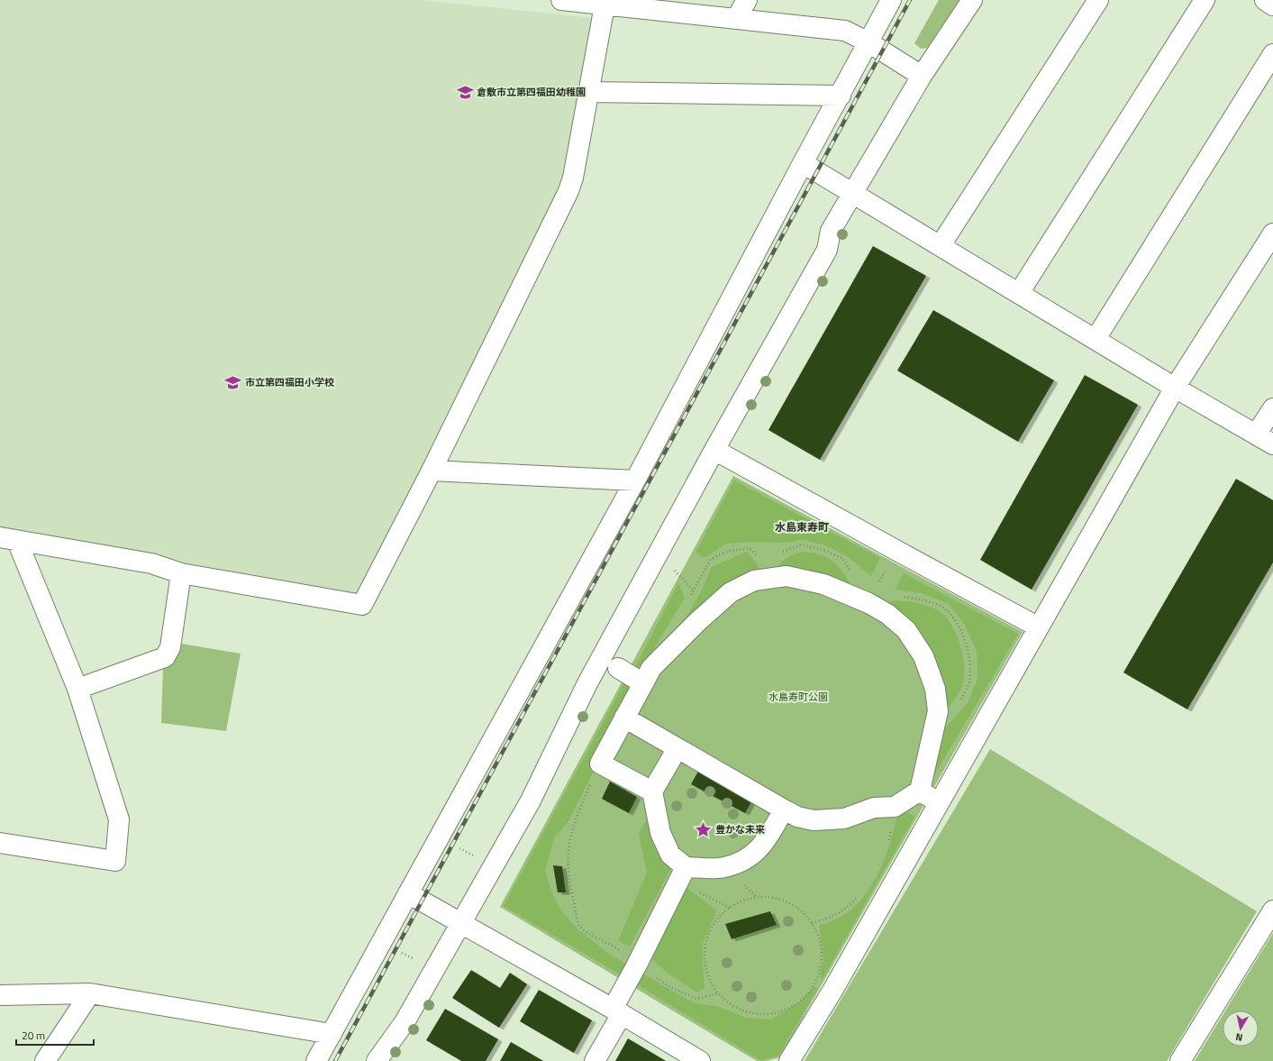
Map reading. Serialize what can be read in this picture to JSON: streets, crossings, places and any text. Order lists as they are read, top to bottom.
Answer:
{
  "districts": ["水島東寿町"],
  "parks": ["水島寿町公園"],
  "places": {
    "school or university": ["倉敷市立第四福田幼稚園", "市立第四福田小学校"],
    "place": ["豊かな未来"]
  },
  "scale_bar": "20 m",
  "north": "bottom"
}
